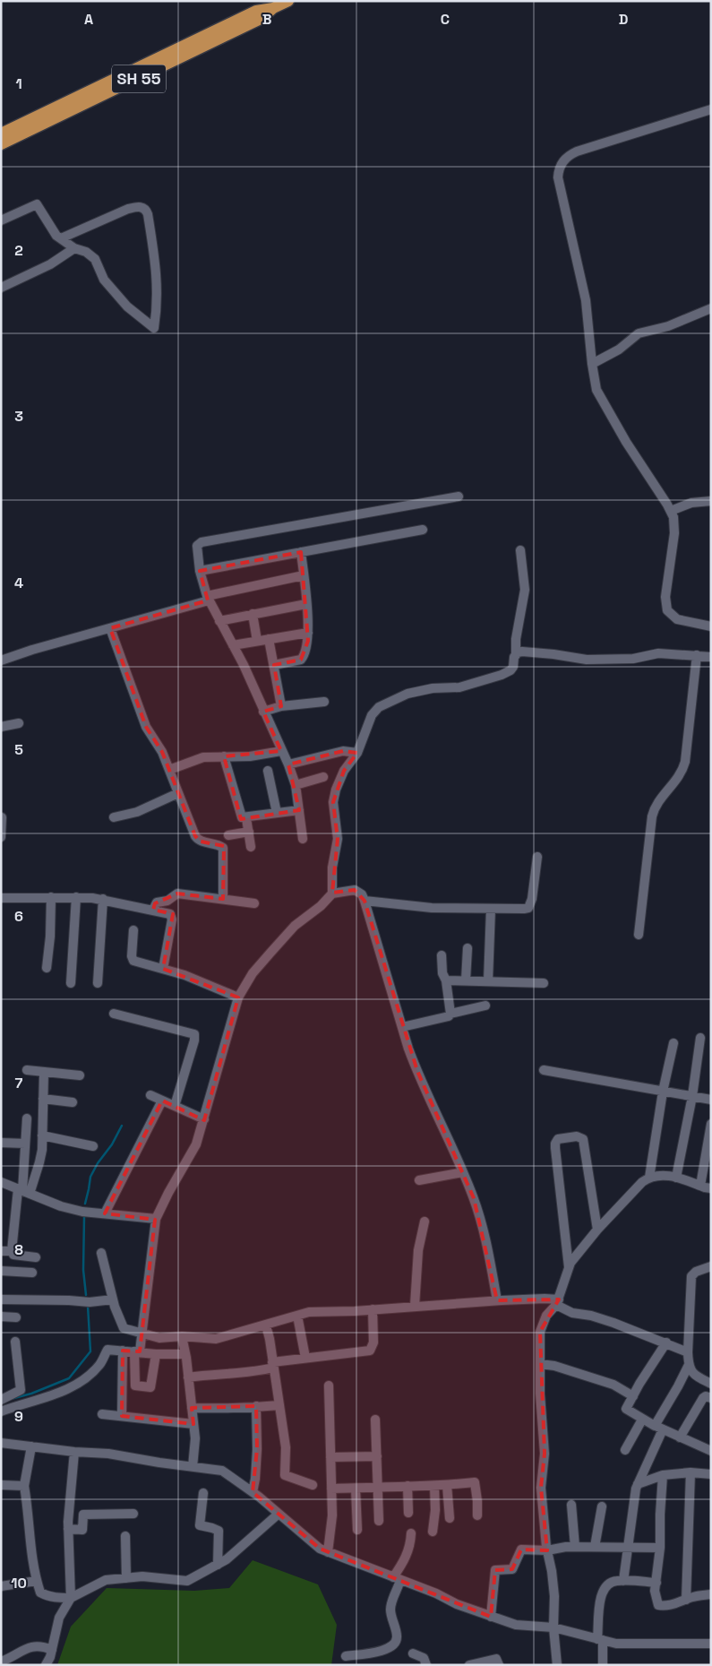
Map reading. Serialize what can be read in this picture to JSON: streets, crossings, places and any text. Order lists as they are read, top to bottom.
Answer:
{
  "grid": {
    "columns": [
      "A",
      "B",
      "C",
      "D"
    ],
    "rows": [
      "1",
      "2",
      "3",
      "4",
      "5",
      "6",
      "7",
      "8",
      "9",
      "10"
    ]
  }
}
